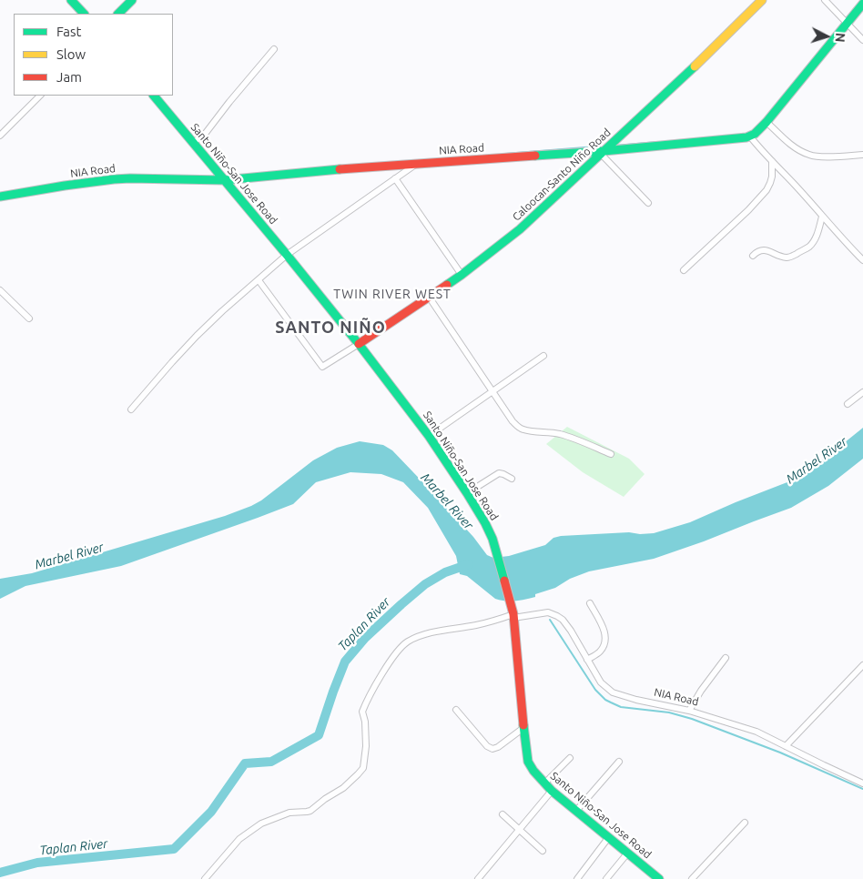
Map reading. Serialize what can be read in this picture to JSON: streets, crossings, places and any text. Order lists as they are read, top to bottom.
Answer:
{
  "streets": {
    "street": ["NIA Road", "Santo Niño-San Jose Road", "Caloocan-Santo Niño Road"]
  },
  "crossings": [
    ["NIA Road", "Santo Niño-San Jose Road"],
    ["NIA Road", "Caloocan-Santo Niño Road"],
    ["Santo Niño-San Jose Road", "Caloocan-Santo Niño Road"]
  ],
  "districts": ["TWIN RIVER WEST", "SANTO NIÑO"],
  "water": ["Marbel River", "Taplan River"],
  "legend": ["Fast", "Slow", "Jam"],
  "north": "right"
}
